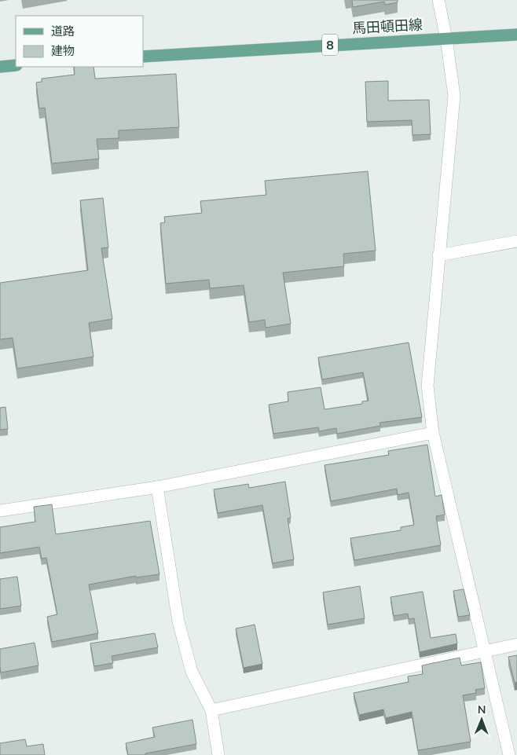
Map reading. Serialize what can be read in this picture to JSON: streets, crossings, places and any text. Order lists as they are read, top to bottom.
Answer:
{
  "streets": {
    "main road": ["馬田頓田線", "8"]
  },
  "legend": ["道路", "建物"],
  "north": "top"
}
